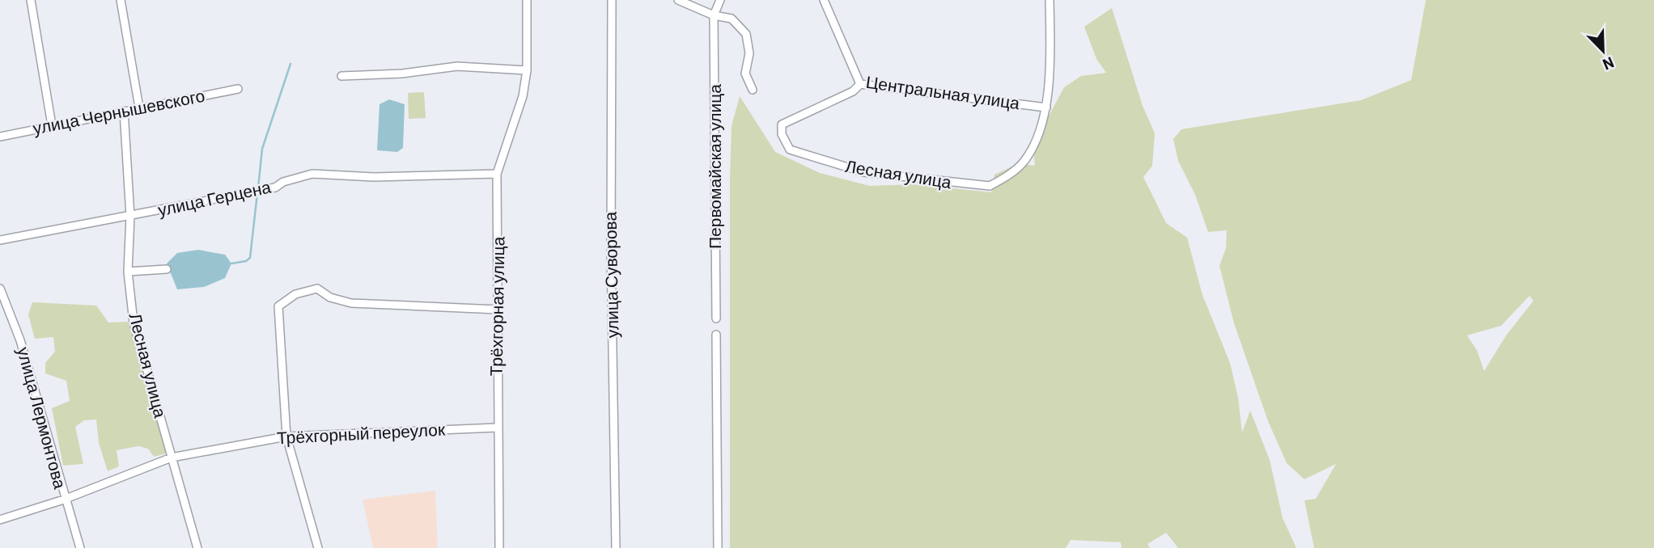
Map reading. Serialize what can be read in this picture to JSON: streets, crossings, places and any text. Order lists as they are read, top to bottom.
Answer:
{
  "streets": {
    "street": [
      "Центральная улица",
      "улица Чернышевского",
      "Первомайская улица",
      "Лесная улица",
      "улица Герцена",
      "улица Суворова",
      "Трёхгорная улица",
      "улица Лермонтова",
      "Трёхгорный переулок"
    ]
  },
  "crossings": [
    ["Центральная улица", "Лесная улица"],
    ["улица Чернышевского", "Лесная улица"],
    ["Лесная улица", "улица Герцена"],
    ["Лесная улица", "Трёхгорный переулок"],
    ["улица Герцена", "Трёхгорная улица"],
    ["Трёхгорная улица", "Трёхгорный переулок"],
    ["улица Лермонтова", "Трёхгорный переулок"]
  ],
  "north": "bottom right"
}
